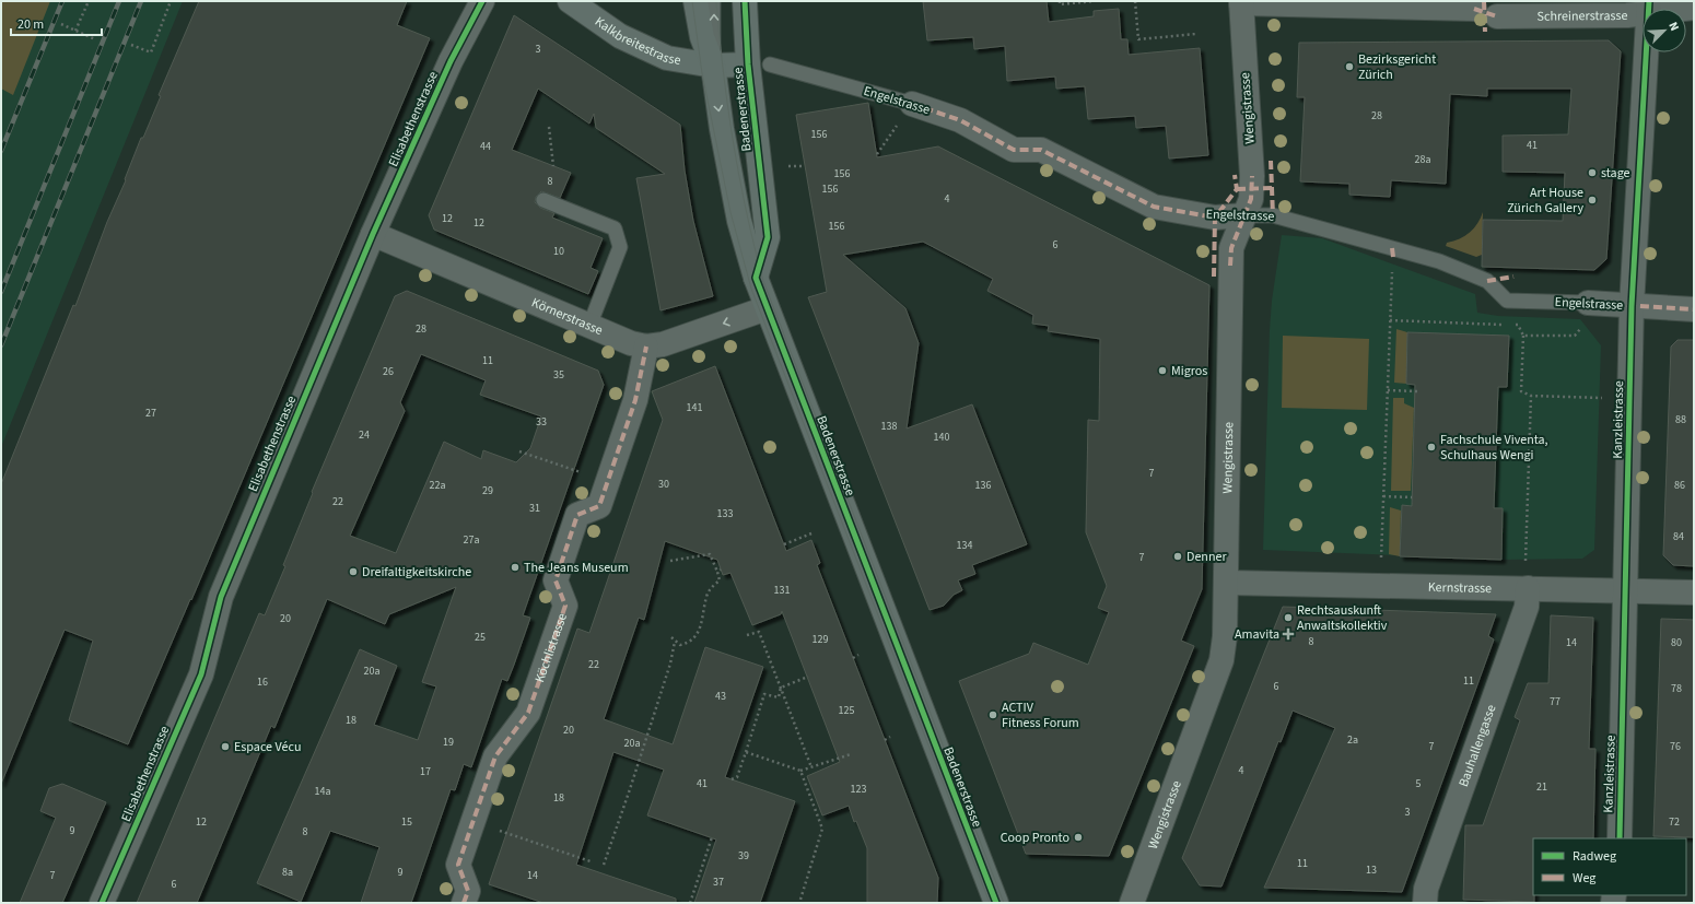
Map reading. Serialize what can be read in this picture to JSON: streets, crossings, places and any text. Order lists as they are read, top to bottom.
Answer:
{
  "streets": {
    "street": [
      "Schreinerstrasse",
      "Kalkbreitestrasse",
      "Engelstrasse",
      "Wengistrasse",
      "Badenerstrasse",
      "Elisabethenstrasse",
      "Körnerstrasse",
      "Kanzleistrasse",
      "Kernstrasse",
      "Köchlistrasse",
      "Bauhallengasse"
    ]
  },
  "crossings": [
    ["Schreinerstrasse", "Kanzleistrasse"],
    ["Kalkbreitestrasse", "Badenerstrasse"],
    ["Engelstrasse", "Wengistrasse"],
    ["Engelstrasse", "Badenerstrasse"],
    ["Engelstrasse", "Kanzleistrasse"],
    ["Wengistrasse", "Kernstrasse"],
    ["Badenerstrasse", "Körnerstrasse"],
    ["Elisabethenstrasse", "Körnerstrasse"],
    ["Körnerstrasse", "Köchlistrasse"],
    ["Kanzleistrasse", "Kernstrasse"],
    ["Kernstrasse", "Bauhallengasse"]
  ],
  "places": {
    "other": [
      "Bezirksgericht Zürich",
      "stage",
      "Art House Zürich Gallery",
      "Migros",
      "Fachschule Viventa, Schulhaus Wengi",
      "Denner",
      "The Jeans Museum",
      "Dreifaltigkeitskirche",
      "Rechtsauskunft Anwaltskollektiv",
      "ACTIV Fitness Forum",
      "Espace Vécu",
      "Coop Pronto"
    ],
    "health": ["Amavita"]
  },
  "house_numbers": [
    "3",
    "28",
    "156",
    "41",
    "44",
    "28a",
    "156",
    "8",
    "156",
    "4",
    "12",
    "12",
    "156",
    "6",
    "10",
    "28",
    "11",
    "26",
    "35",
    "141",
    "27",
    "88",
    "33",
    "138",
    "24",
    "140",
    "7",
    "30",
    "22a",
    "136",
    "86",
    "29",
    "22",
    "31",
    "133",
    "84",
    "27a",
    "134",
    "7",
    "131",
    "20",
    "25",
    "129",
    "8",
    "14",
    "80",
    "22",
    "20a",
    "11",
    "16",
    "6",
    "78",
    "43",
    "77",
    "125",
    "18",
    "20",
    "2a",
    "19",
    "20a",
    "7",
    "76",
    "4",
    "17",
    "41",
    "5",
    "21",
    "123",
    "14a",
    "18",
    "3",
    "12",
    "15",
    "72",
    "9",
    "8",
    "39",
    "11",
    "13",
    "8a",
    "9",
    "7",
    "14",
    "37",
    "6"
  ],
  "legend": ["Radweg", "Weg"],
  "scale_bar": "20 m",
  "north": "top right"
}
